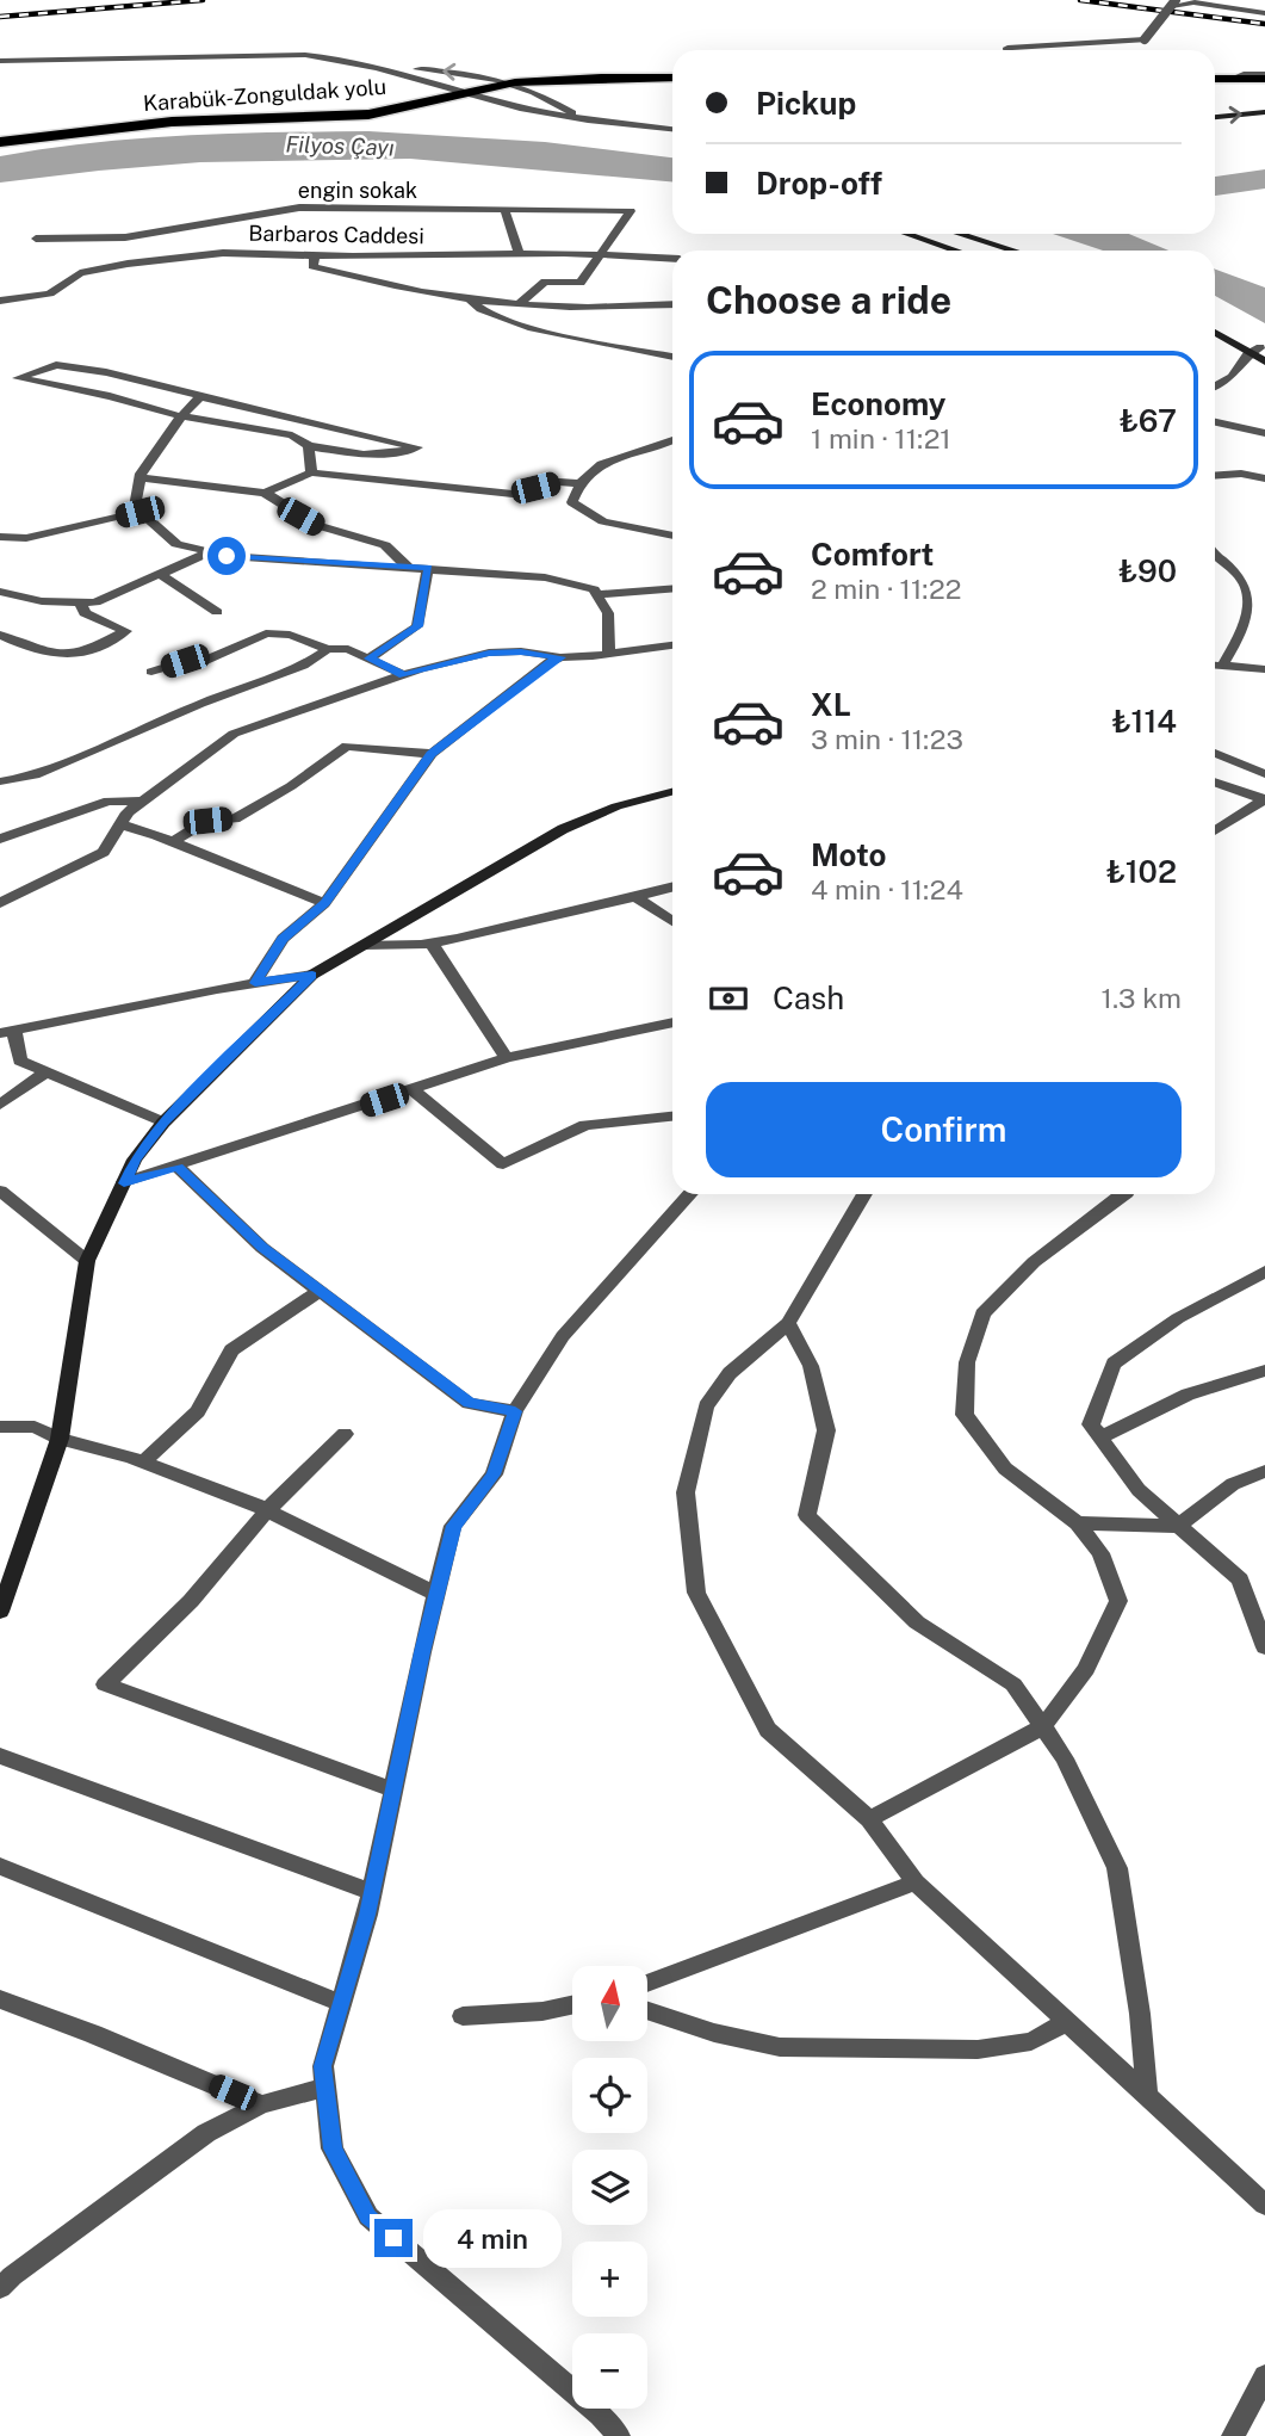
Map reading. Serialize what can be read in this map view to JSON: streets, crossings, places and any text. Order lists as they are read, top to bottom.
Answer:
{
  "streets": {
    "highway": ["Karabük-Zonguldak yolu"],
    "street": ["engin sokak", "Barbaros Caddesi"]
  },
  "crossings": [
    ["engin sokak", "Barbaros Caddesi"]
  ],
  "water": ["Filyos Çayı"],
  "north": "top",
  "page": {
    "banner": ["Pickup", "Drop-off"],
    "heading": "Choose a ride",
    "list": [
      {
        "name": "Economy",
        "note": "1 min · 11:21",
        "value": "₺67"
      },
      {
        "name": "Comfort",
        "note": "2 min · 11:22",
        "value": "₺90"
      },
      {
        "name": "XL",
        "note": "3 min · 11:23",
        "value": "₺114"
      },
      {
        "name": "Moto",
        "note": "4 min · 11:24",
        "value": "₺102"
      }
    ],
    "pay": ["Cash", "1.3 km"],
    "buttons": "Confirm",
    "map_buttons": ["+", "−"],
    "bubble": "4 min"
  }
}
